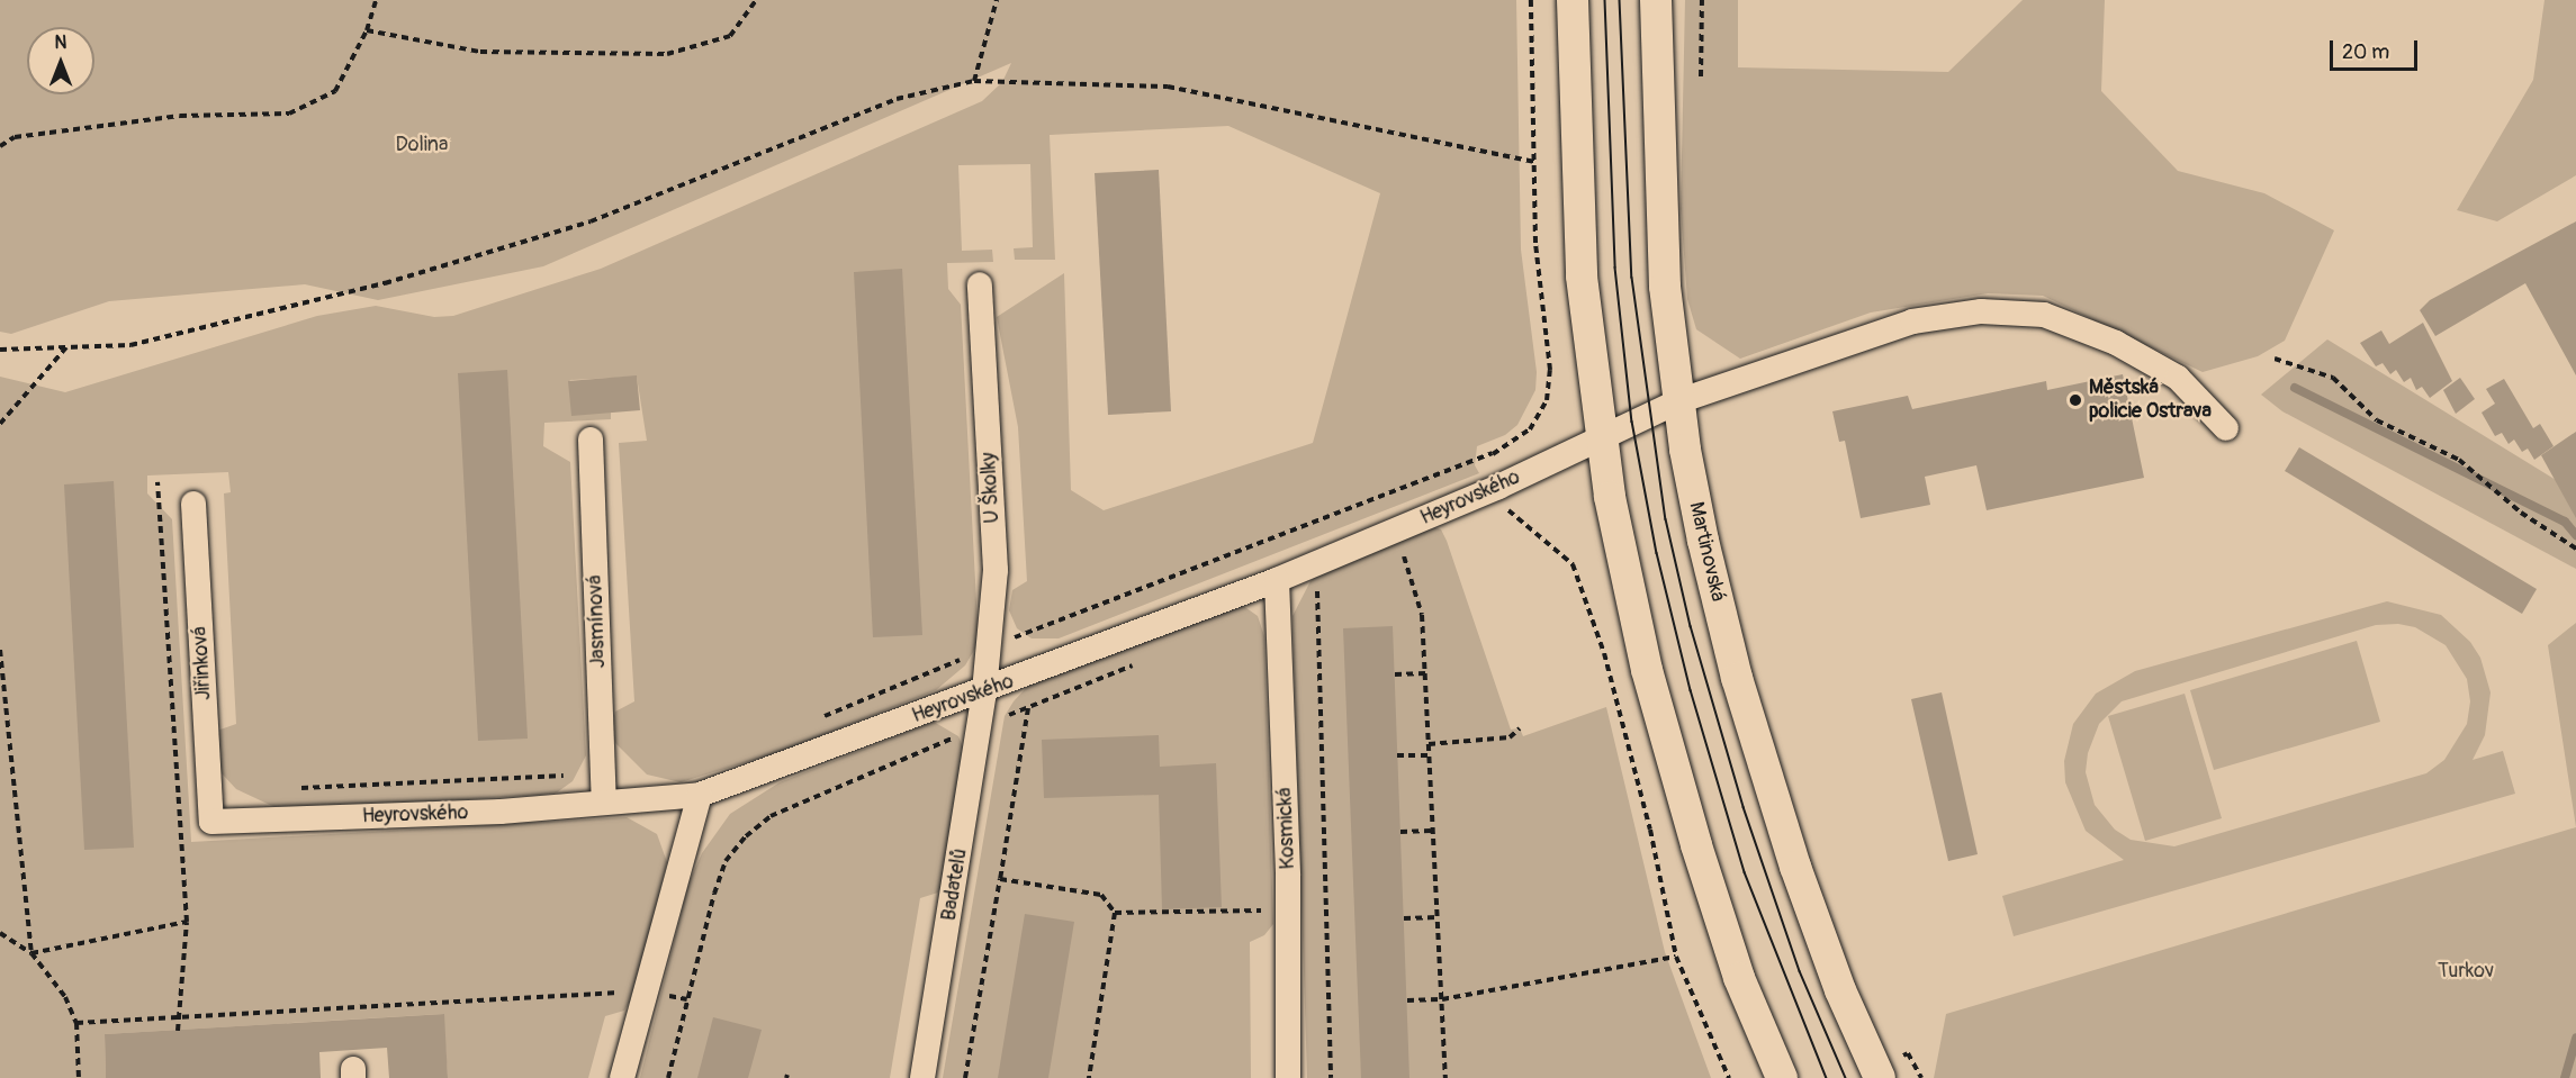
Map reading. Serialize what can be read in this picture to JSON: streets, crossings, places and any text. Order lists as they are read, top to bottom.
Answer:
{
  "streets": {
    "street": [
      "U Školky",
      "Heyrovského",
      "Martinovská",
      "Jasmínová",
      "Jiřinková",
      "Kosmická",
      "Badatelů"
    ]
  },
  "crossings": [
    ["U Školky", "Heyrovského"],
    ["U Školky", "Badatelů"],
    ["Heyrovského", "Martinovská"],
    ["Heyrovského", "Jasmínová"],
    ["Heyrovského", "Jiřinková"],
    ["Heyrovského", "Kosmická"],
    ["Heyrovského", "Badatelů"]
  ],
  "parks": ["Dolina", "Turkov"],
  "places": ["Městská policie Ostrava"],
  "scale_bar": "20 m",
  "north": "top"
}
